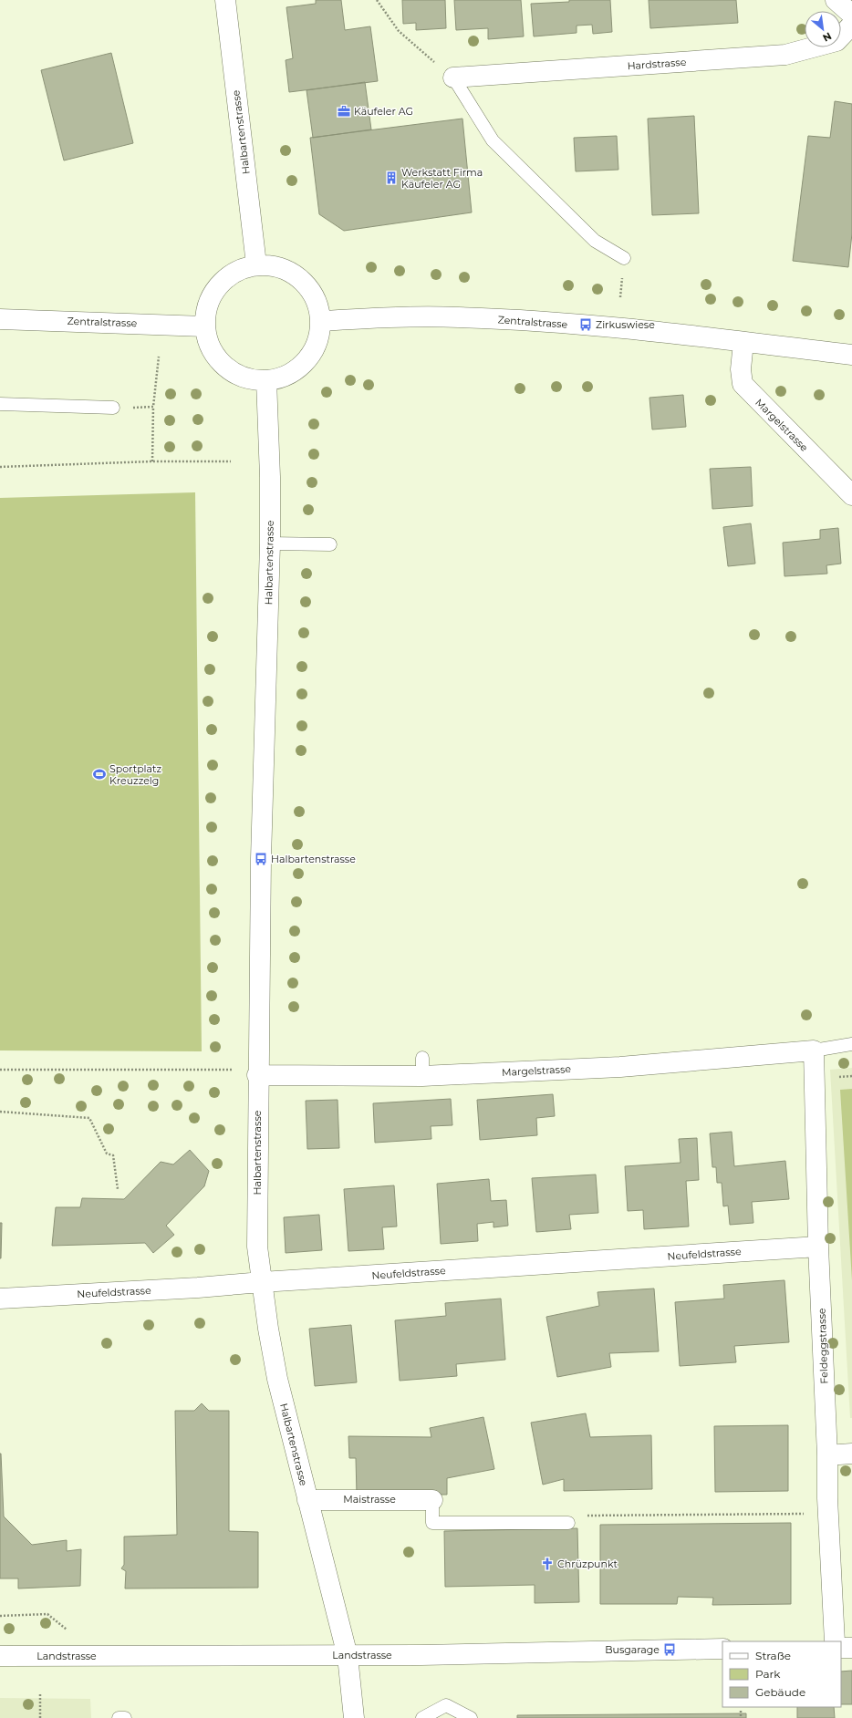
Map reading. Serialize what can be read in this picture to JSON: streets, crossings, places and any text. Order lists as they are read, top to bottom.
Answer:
{
  "streets": {
    "street": [
      "Hardstrasse",
      "Halbartenstrasse",
      "Zentralstrasse",
      "Margelstrasse",
      "Neufeldstrasse",
      "Feldeggstrasse",
      "Maistrasse",
      "Landstrasse"
    ]
  },
  "crossings": [
    ["Halbartenstrasse", "Zentralstrasse"],
    ["Halbartenstrasse", "Margelstrasse"],
    ["Halbartenstrasse", "Neufeldstrasse"],
    ["Halbartenstrasse", "Maistrasse"],
    ["Halbartenstrasse", "Landstrasse"],
    ["Zentralstrasse", "Margelstrasse"],
    ["Margelstrasse", "Feldeggstrasse"],
    ["Neufeldstrasse", "Feldeggstrasse"]
  ],
  "places": {
    "office": ["Käufeler AG"],
    "building": ["Werkstatt Firma Käufeler AG"],
    "bus stop": ["Zirkuswiese", "Halbartenstrasse", "Busgarage"],
    "sports": ["Sportplatz Kreuzzelg"],
    "church": ["Chrüzpunkt"]
  },
  "legend": ["Straße", "Park", "Gebäude"],
  "north": "bottom right"
}
